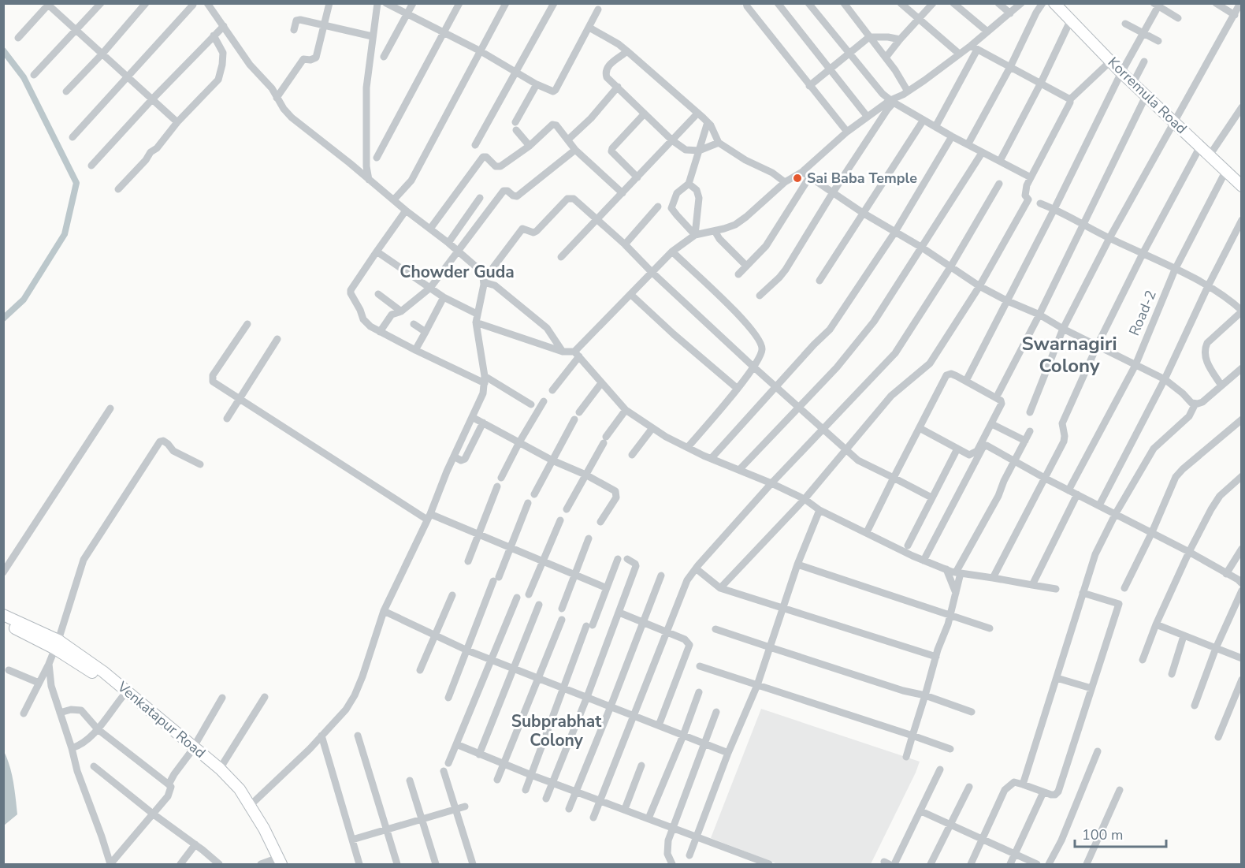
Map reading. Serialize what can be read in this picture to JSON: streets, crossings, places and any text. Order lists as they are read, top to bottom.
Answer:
{
  "streets": {
    "street": ["Korremula Road", "Road-2", "Venkatapur Road"]
  },
  "crossings": [
    ["Korremula Road", "Road-2"]
  ],
  "districts": ["Chowder Guda", "Swarnagiri Colony", "Subprabhat Colony"],
  "places": ["Sai Baba Temple"],
  "scale_bar": "100 m"
}
